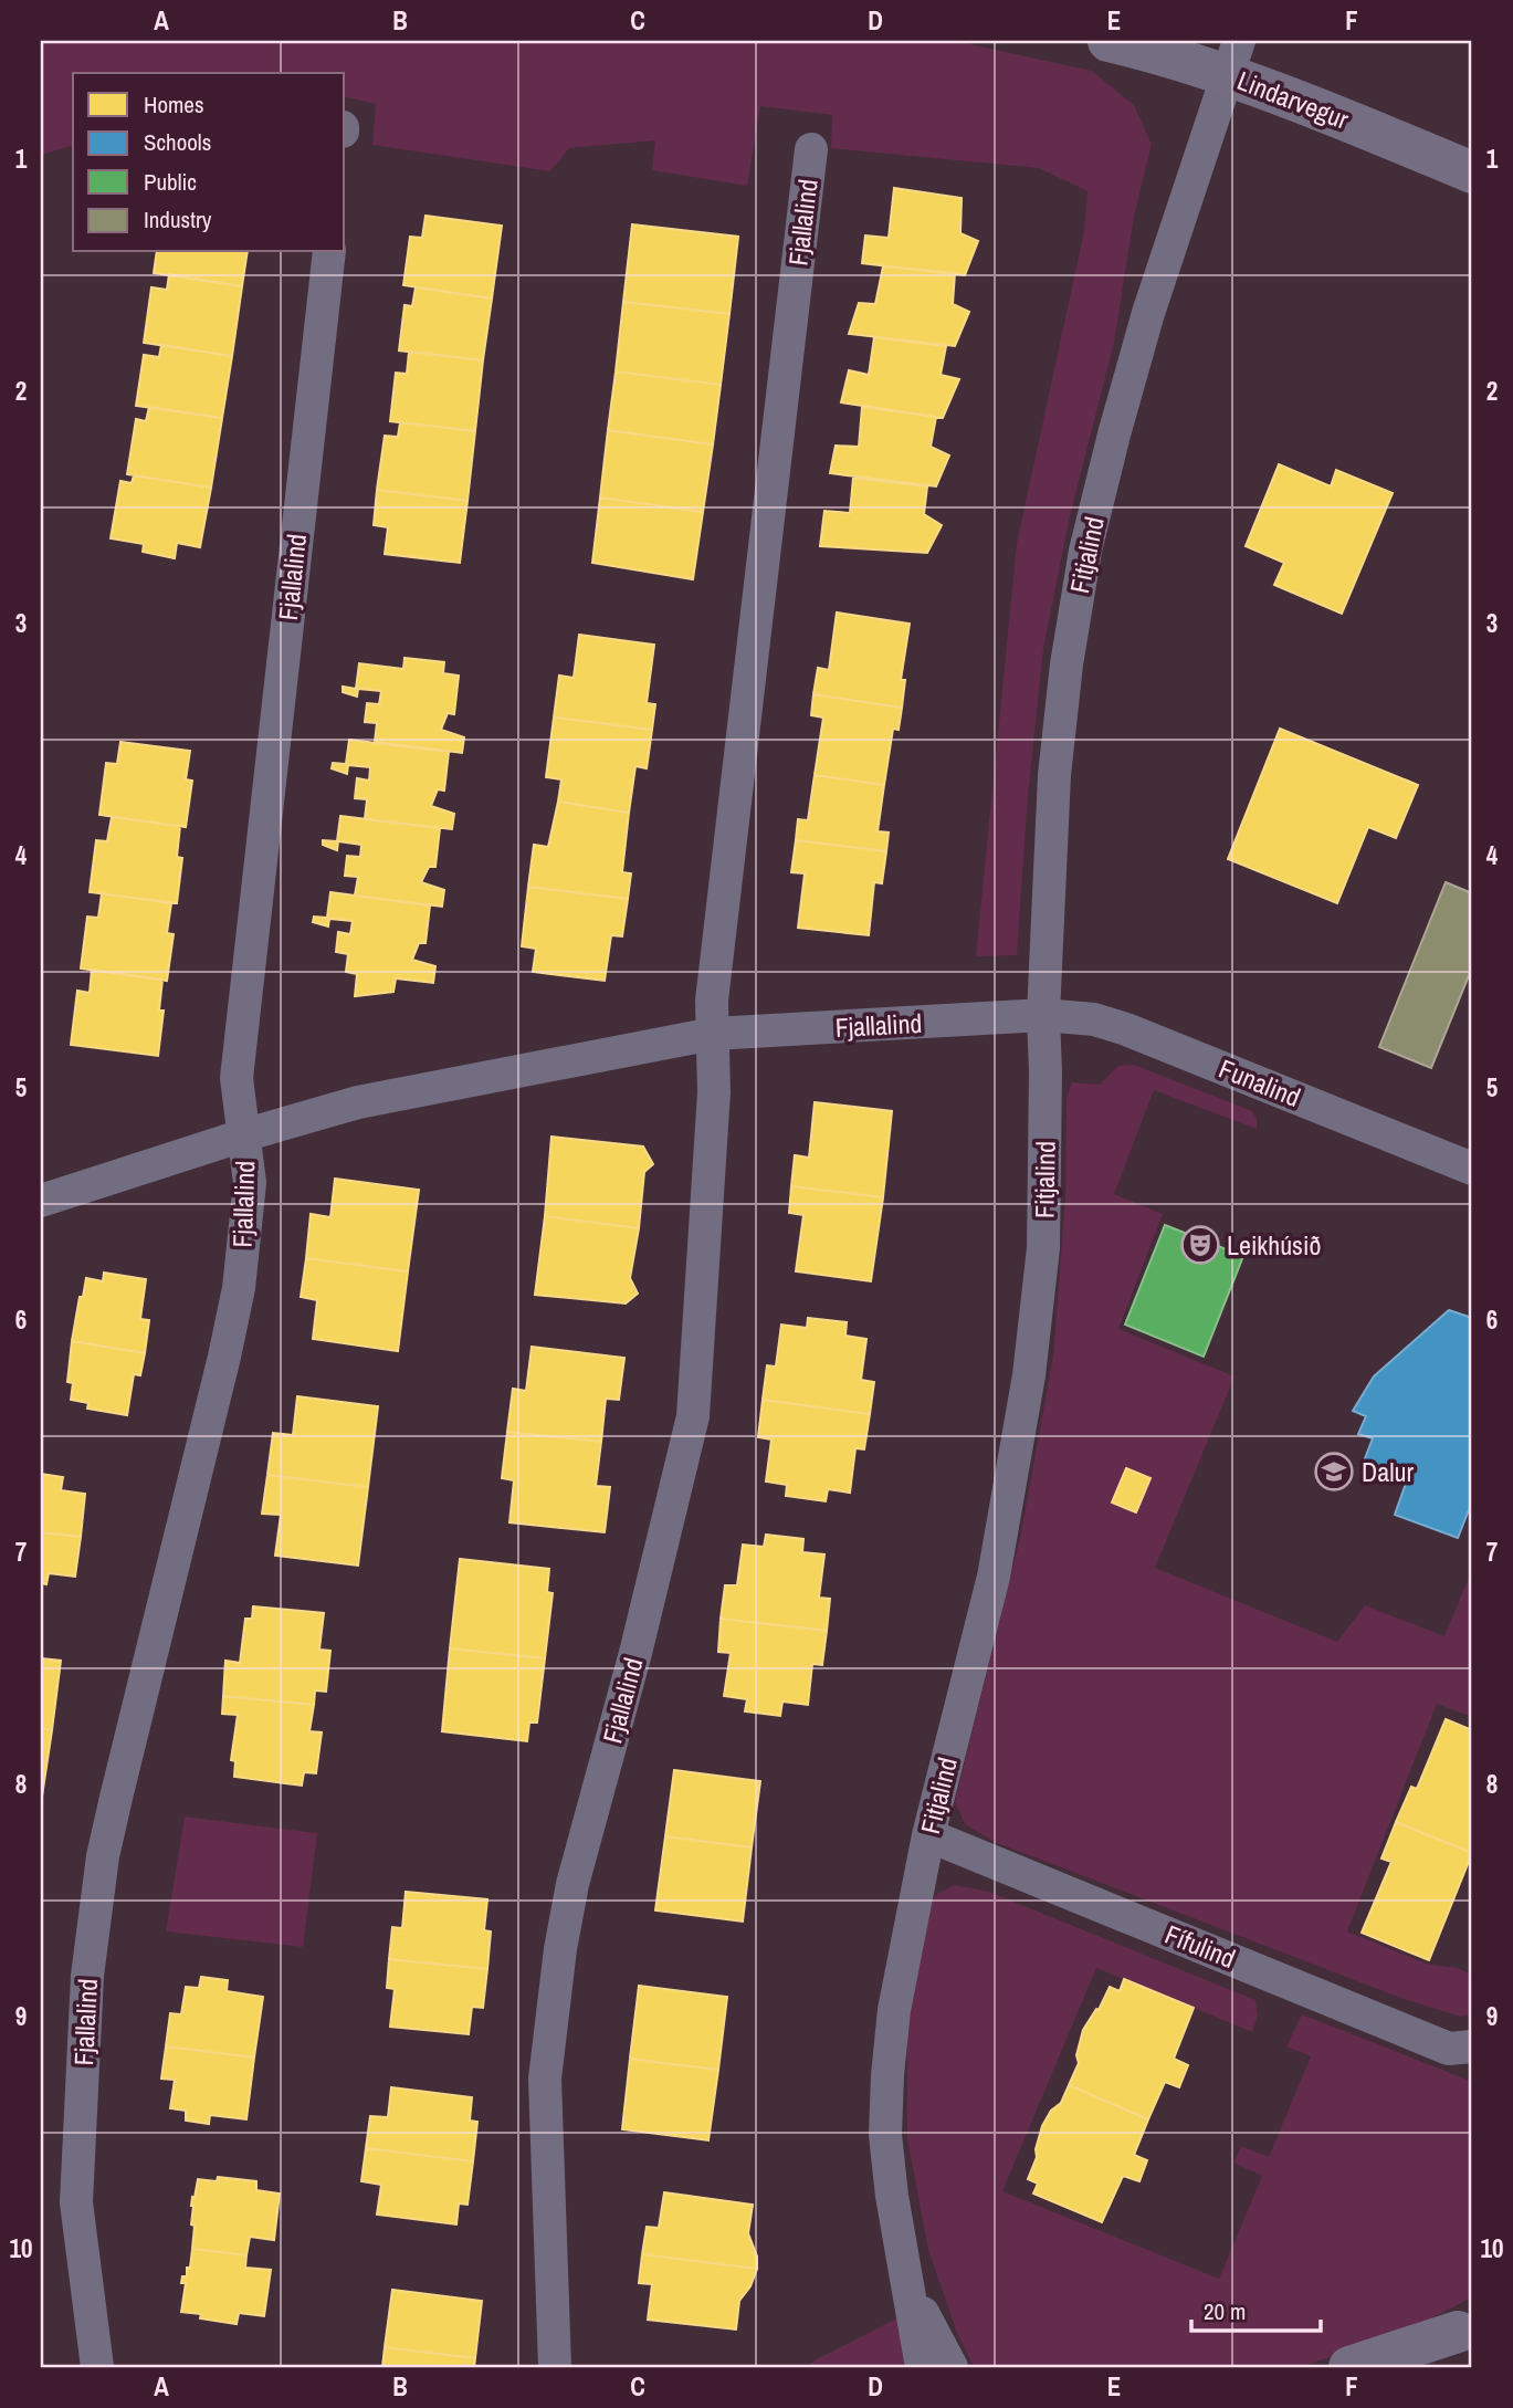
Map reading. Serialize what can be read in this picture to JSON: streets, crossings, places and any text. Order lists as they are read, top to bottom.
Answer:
{
  "streets": {
    "street": [
      "Lindarvegur",
      "Fjallalind",
      "Fitjalind",
      "Funalind",
      "Fífulind"
    ]
  },
  "crossings": [
    ["Lindarvegur", "Fitjalind"],
    ["Fjallalind", "Fitjalind"],
    ["Fjallalind", "Funalind"],
    ["Fitjalind", "Funalind"],
    ["Fitjalind", "Fífulind"]
  ],
  "places": {
    "theatre": ["Leikhúsið"],
    "school or university": ["Dalur"]
  },
  "legend": [
    "Homes",
    "Schools",
    "Public",
    "Industry"
  ],
  "scale_bar": "20 m",
  "grid": {
    "columns": [
      "A",
      "B",
      "C",
      "D",
      "E",
      "F"
    ],
    "rows": [
      "1",
      "2",
      "3",
      "4",
      "5",
      "6",
      "7",
      "8",
      "9",
      "10"
    ]
  }
}
